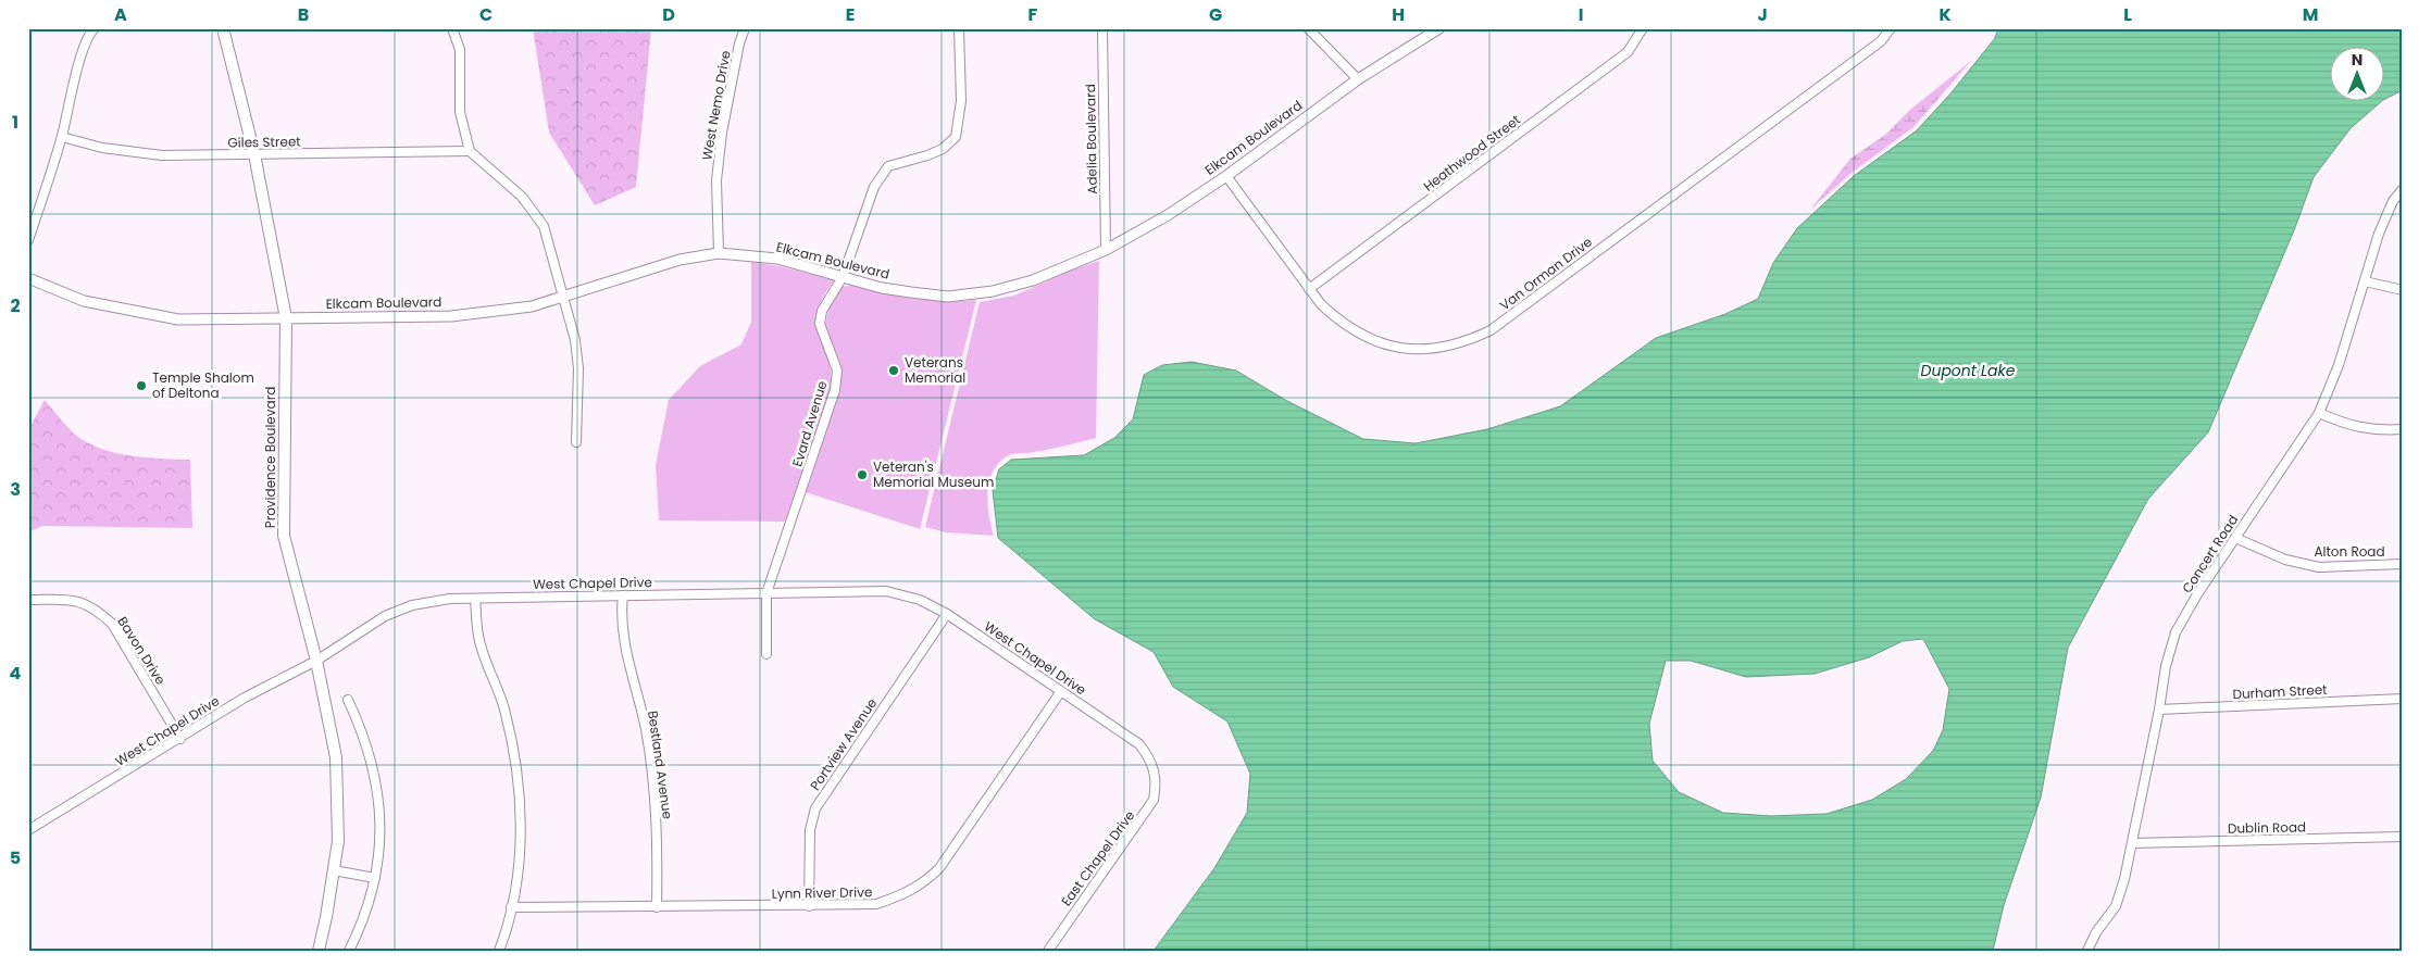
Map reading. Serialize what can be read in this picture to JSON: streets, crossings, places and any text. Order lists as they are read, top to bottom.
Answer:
{
  "streets": {
    "main road": ["Providence Boulevard"],
    "street": [
      "West Nemo Drive",
      "Elkcam Boulevard",
      "Adelia Boulevard",
      "Giles Street",
      "Heathwood Street",
      "Van Orman Drive",
      "Evard Avenue",
      "Alton Road",
      "Concert Road",
      "West Chapel Drive",
      "Bavon Drive",
      "Durham Street",
      "Portview Avenue",
      "Bestland Avenue",
      "Dublin Road",
      "East Chapel Drive",
      "Lynn River Drive"
    ]
  },
  "crossings": [
    ["West Nemo Drive", "Elkcam Boulevard"],
    ["Elkcam Boulevard", "Adelia Boulevard"],
    ["Elkcam Boulevard", "Van Orman Drive"],
    ["Elkcam Boulevard", "Evard Avenue"],
    ["Elkcam Boulevard", "Providence Boulevard"],
    ["Giles Street", "Providence Boulevard"],
    ["Heathwood Street", "Van Orman Drive"],
    ["Evard Avenue", "West Chapel Drive"],
    ["Providence Boulevard", "West Chapel Drive"],
    ["Alton Road", "Concert Road"],
    ["Concert Road", "Durham Street"],
    ["Concert Road", "Dublin Road"],
    ["West Chapel Drive", "Bavon Drive"],
    ["West Chapel Drive", "Portview Avenue"],
    ["West Chapel Drive", "Bestland Avenue"],
    ["West Chapel Drive", "East Chapel Drive"],
    ["West Chapel Drive", "Lynn River Drive"],
    ["Portview Avenue", "Lynn River Drive"],
    ["Bestland Avenue", "Lynn River Drive"]
  ],
  "water": ["Dupont Lake"],
  "places": ["Veterans Memorial", "Temple Shalom of Deltona", "Veteran's Memorial Museum"],
  "north": "top",
  "grid": {
    "columns": [
      "A",
      "B",
      "C",
      "D",
      "E",
      "F",
      "G",
      "H",
      "I",
      "J",
      "K",
      "L",
      "M"
    ],
    "rows": [
      "1",
      "2",
      "3",
      "4",
      "5"
    ]
  }
}
